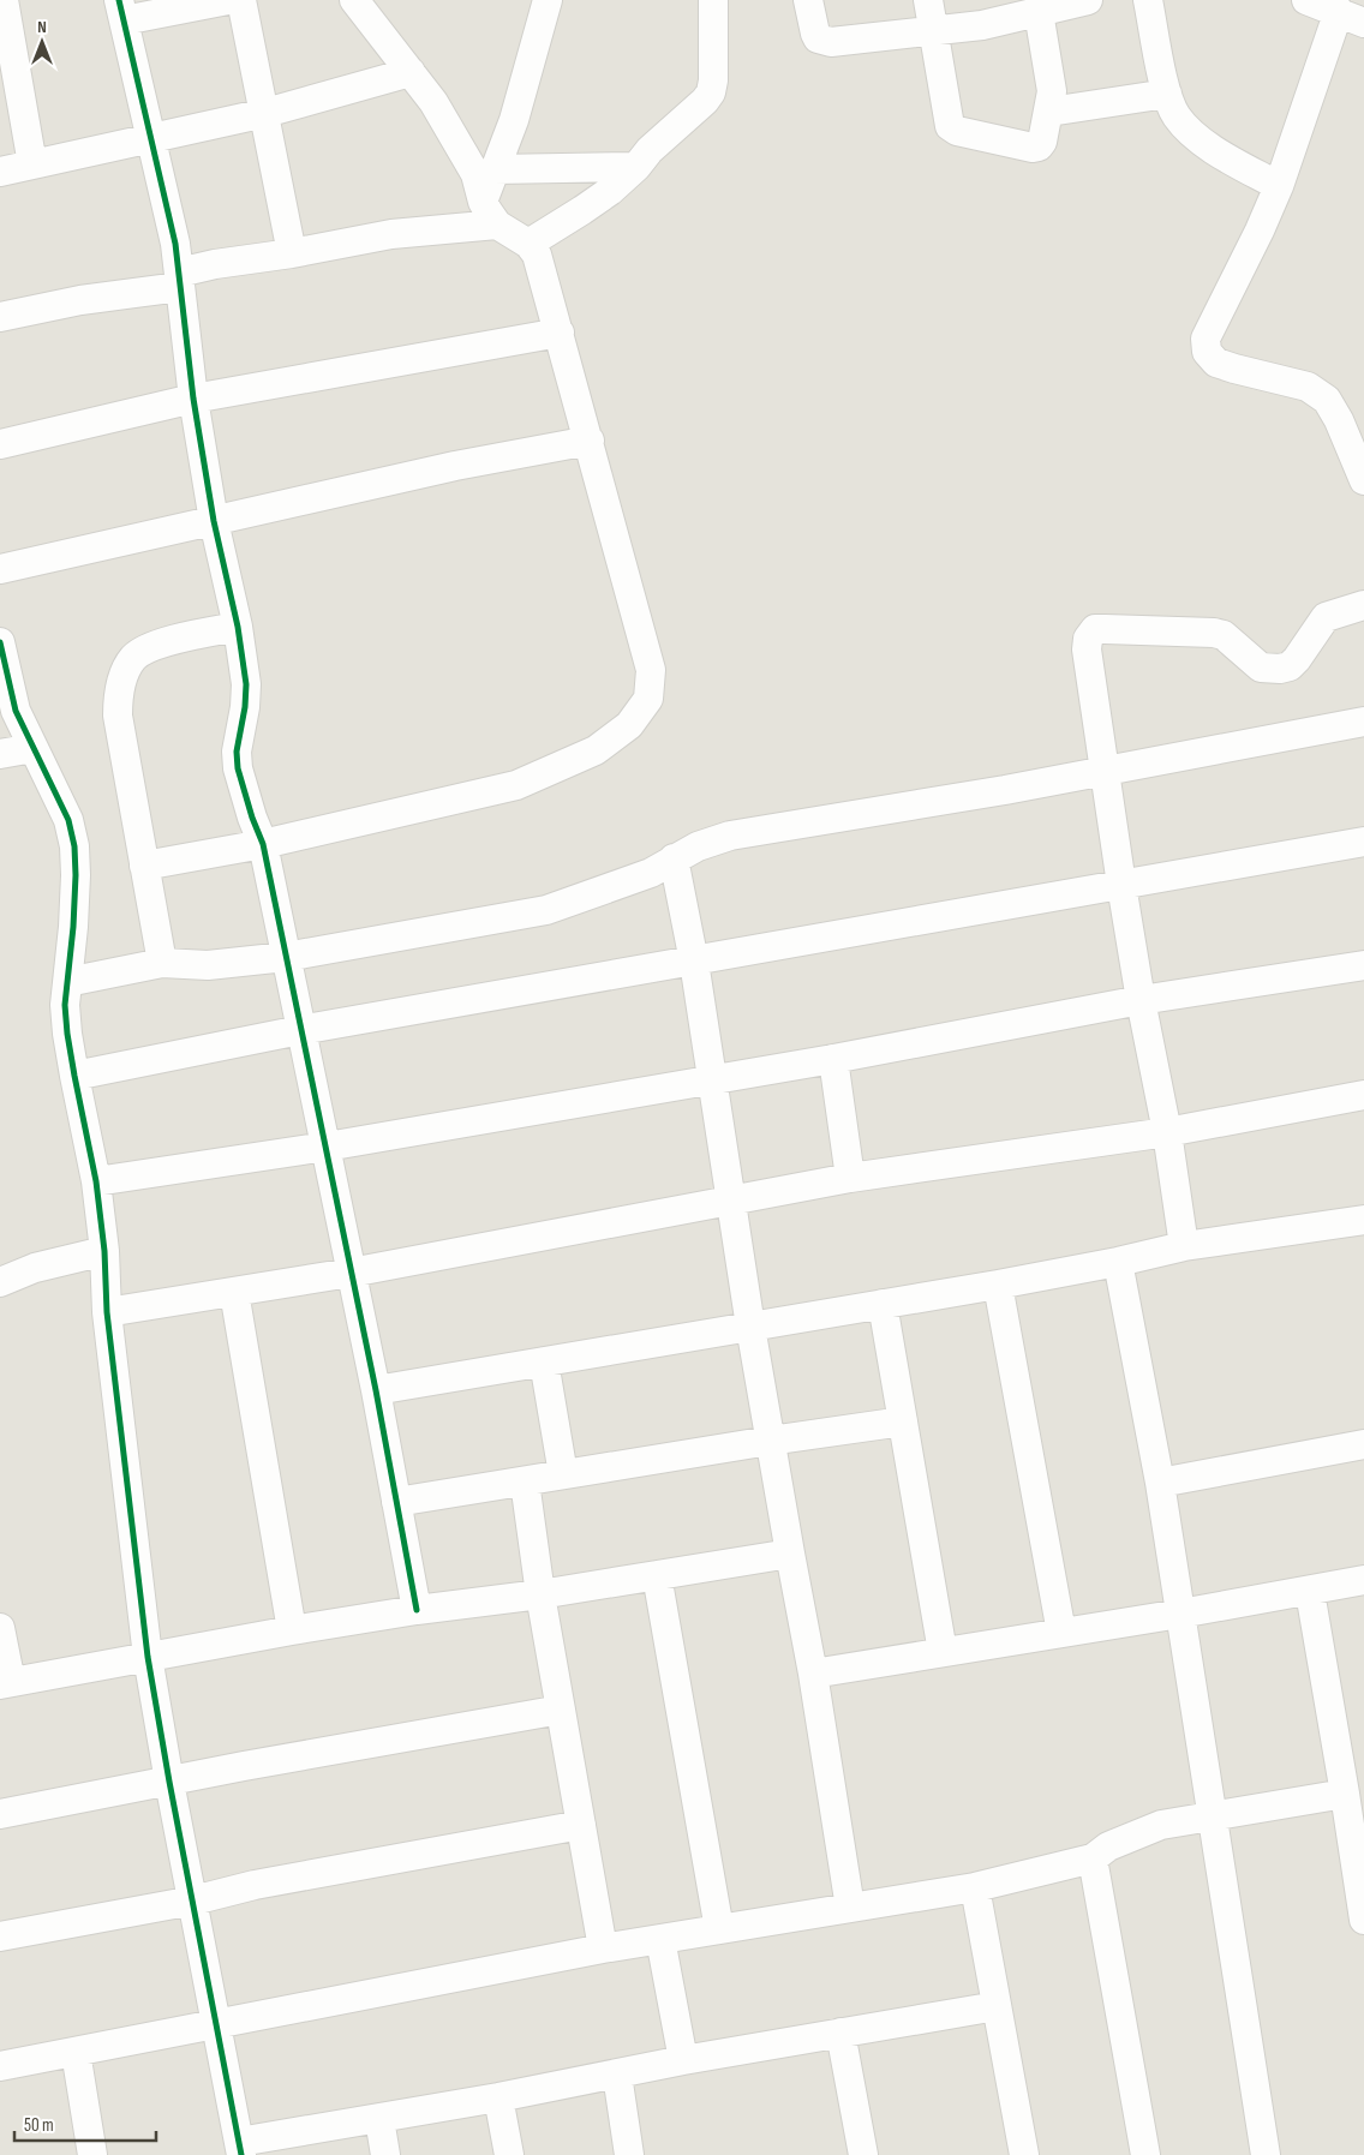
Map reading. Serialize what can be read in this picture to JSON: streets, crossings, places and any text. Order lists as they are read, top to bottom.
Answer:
{
  "scale_bar": "50 m",
  "north": "top"
}
